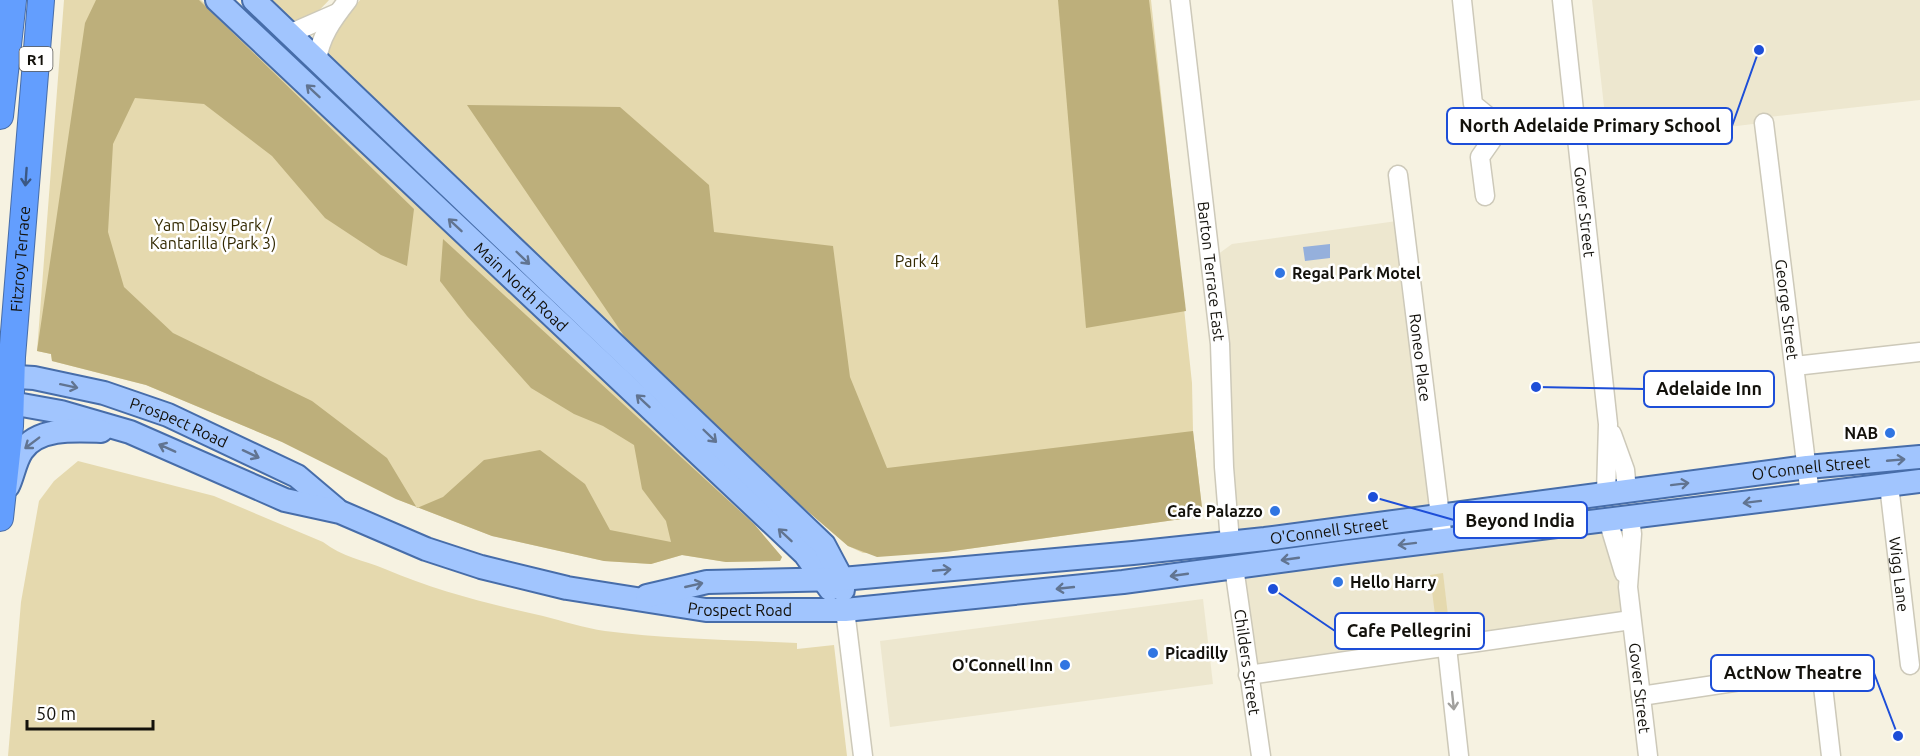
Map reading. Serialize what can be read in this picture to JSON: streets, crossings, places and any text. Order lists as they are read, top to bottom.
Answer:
{
  "streets": {
    "highway": ["R1", "Fitzroy Terrace"],
    "main road": ["Main North Road", "Prospect Road", "O'Connell Street"],
    "street": [
      "Gover Street",
      "Barton Terrace East",
      "George Street",
      "Roneo Place",
      "Wigg Lane",
      "Childers Street"
    ]
  },
  "crossings": [
    ["Gover Street", "O'Connell Street"],
    ["Fitzroy Terrace", "Prospect Road"],
    ["Barton Terrace East", "O'Connell Street"],
    ["Main North Road", "Prospect Road"],
    ["Main North Road", "O'Connell Street"],
    ["George Street", "O'Connell Street"],
    ["Roneo Place", "O'Connell Street"],
    ["Prospect Road", "O'Connell Street"],
    ["O'Connell Street", "Wigg Lane"],
    ["O'Connell Street", "Childers Street"]
  ],
  "one_way": ["Fitzroy Terrace"],
  "parks": ["Yam Daisy Park / Kantarilla (Park 3)", "Park 4"],
  "places": [
    "North Adelaide Primary School",
    "Regal Park Motel",
    "Adelaide Inn",
    "NAB",
    "Beyond India",
    "Cafe Palazzo",
    "Hello Harry",
    "Cafe Pellegrini",
    "Picadilly",
    "O'Connell Inn",
    "ActNow Theatre"
  ],
  "scale_bar": "50 m"
}
